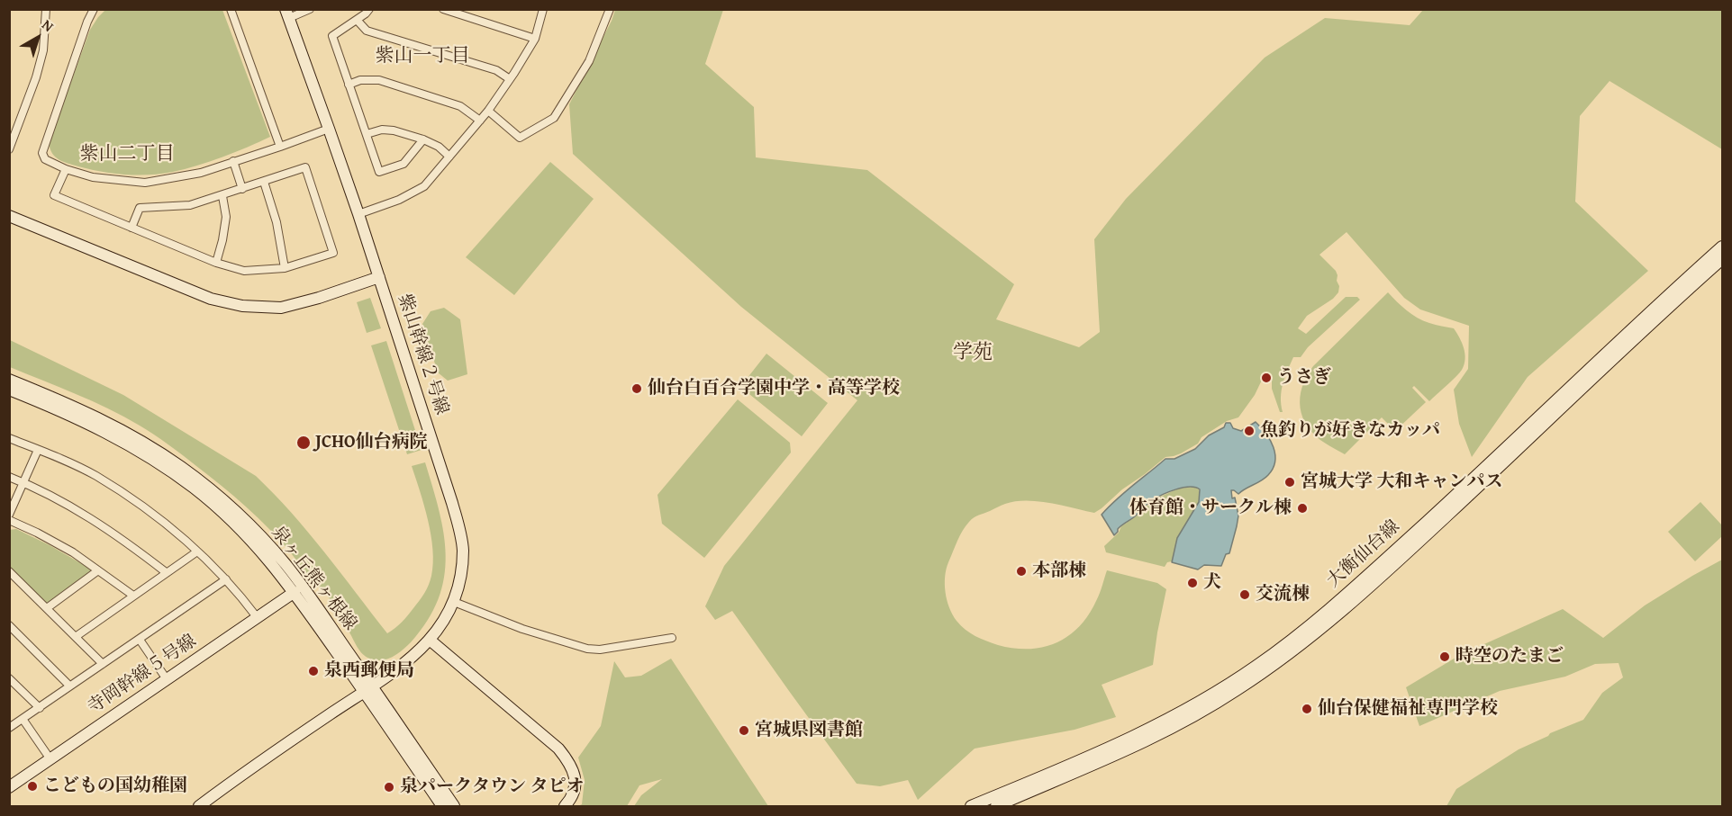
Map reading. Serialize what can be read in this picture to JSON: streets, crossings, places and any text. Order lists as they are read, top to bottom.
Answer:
{
  "streets": {
    "main road": [
      "紫山幹線２号線",
      "大衡仙台線",
      "泉ヶ丘熊ヶ根線",
      "寺岡幹線５号線"
    ]
  },
  "crossings": [
    ["紫山幹線２号線", "泉ヶ丘熊ヶ根線"],
    ["泉ヶ丘熊ヶ根線", "寺岡幹線５号線"]
  ],
  "districts": ["紫山一丁目", "紫山二丁目", "学苑"],
  "places": [
    "うさぎ",
    "仙台白百合学園中学・高等学校",
    "魚釣りが好きなカッパ",
    "JCHO仙台病院",
    "宮城大学 大和キャンパス",
    "体育館・サークル棟",
    "本部棟",
    "犬",
    "交流棟",
    "時空のたまご",
    "泉西郵便局",
    "仙台保健福祉専門学校",
    "宮城県図書館",
    "こどもの国幼稚園",
    "泉パークタウン タピオ"
  ],
  "north": "top right"
}
